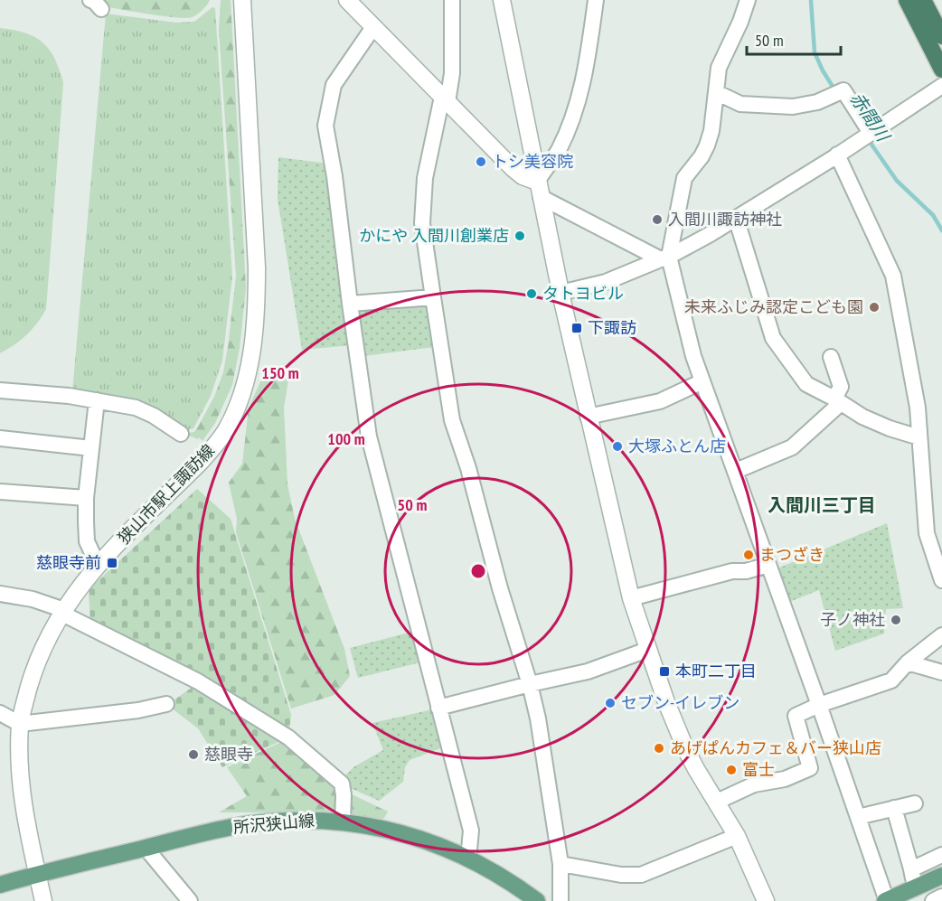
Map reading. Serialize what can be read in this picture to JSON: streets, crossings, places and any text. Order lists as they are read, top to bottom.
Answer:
{
  "streets": {
    "main road": ["所沢狭山線"],
    "street": ["狭山市駅上諏訪線"]
  },
  "crossings": [
    ["狭山市駅上諏訪線", "所沢狭山線"]
  ],
  "districts": ["入間川三丁目"],
  "water": ["赤間川"],
  "places": {
    "other": [
      "トシ美容院",
      "入間川諏訪神社",
      "かにや 入間川創業店",
      "タトヨビル",
      "未来ふじみ認定こども園",
      "大塚ふとん店",
      "まつざき",
      "子ノ神社",
      "セブン-イレブン",
      "あげぱんカフェ＆バー狭山店",
      "慈眼寺",
      "富士"
    ],
    "transit": ["下諏訪", "慈眼寺前", "本町二丁目"]
  },
  "scale_bar": "50 m",
  "rings": ["150 m", "100 m", "50 m"]
}
